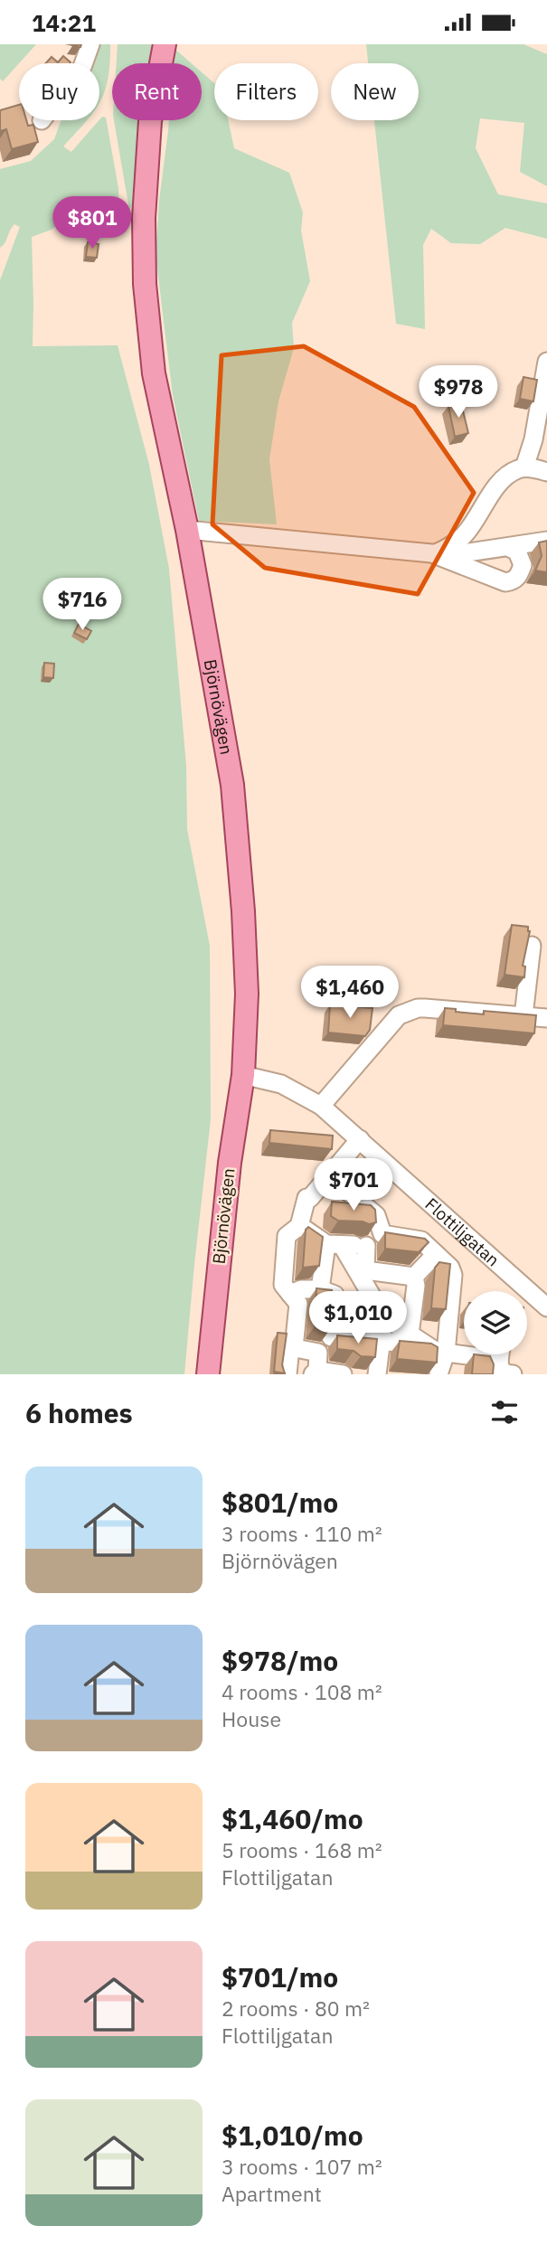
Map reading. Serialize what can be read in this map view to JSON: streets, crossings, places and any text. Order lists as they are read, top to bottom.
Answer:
{
  "streets": {
    "main road": ["Björnövägen"],
    "street": ["Flottiljgatan"]
  },
  "crossings": [
    ["Björnövägen", "Flottiljgatan"]
  ],
  "page": {
    "status": "14:21",
    "chip": [
      "Buy",
      "Rent",
      "Filters",
      "New"
    ],
    "price": [
      "$801",
      "$978",
      "$716",
      "$1,460",
      "$701",
      "$1,010"
    ],
    "heading": "6 homes",
    "list": [
      {
        "name": "$801/mo",
        "note": "3 rooms · 110 m² · Björnövägen"
      },
      {
        "name": "$978/mo",
        "note": "4 rooms · 108 m² · House"
      },
      {
        "name": "$1,460/mo",
        "note": "5 rooms · 168 m² · Flottiljgatan"
      },
      {
        "name": "$701/mo",
        "note": "2 rooms · 80 m² · Flottiljgatan"
      },
      {
        "name": "$1,010/mo",
        "note": "3 rooms · 107 m² · Apartment"
      }
    ]
  }
}
